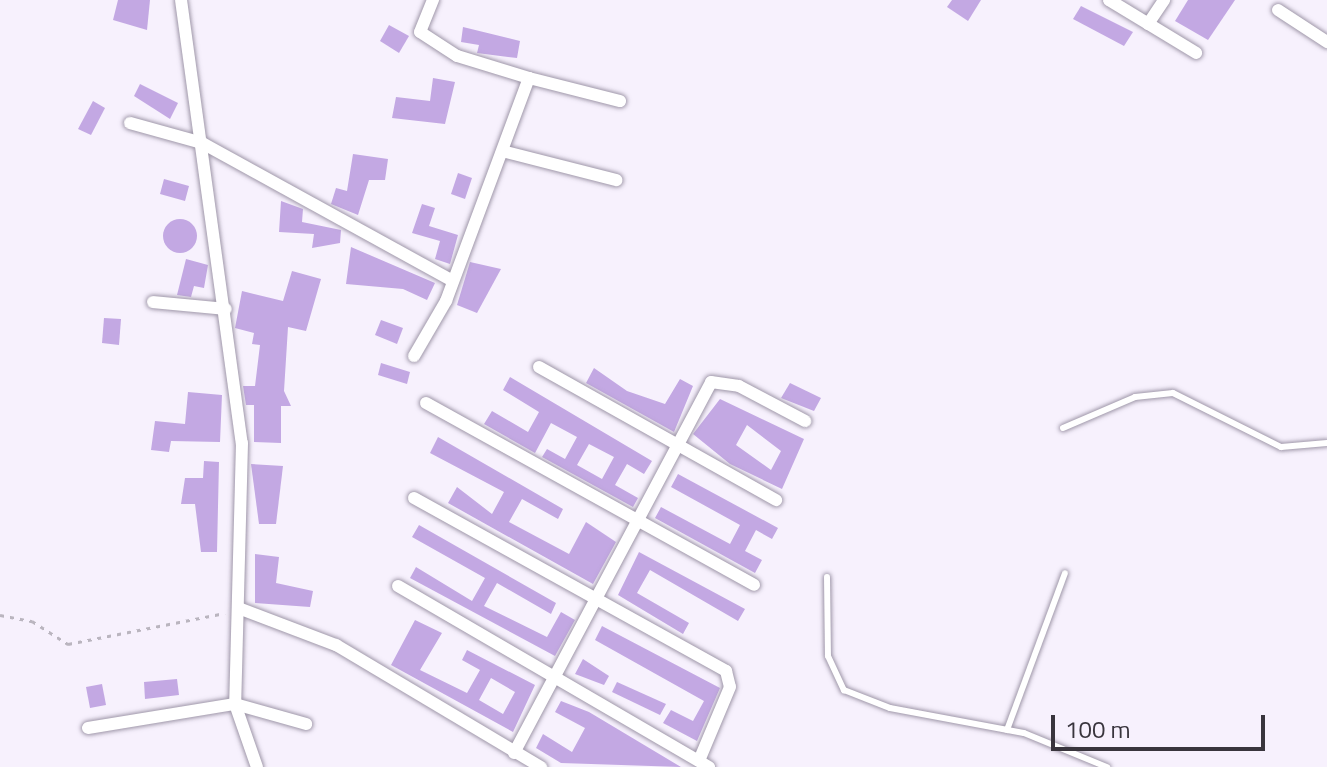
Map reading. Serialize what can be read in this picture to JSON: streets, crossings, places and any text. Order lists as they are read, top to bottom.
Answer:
{
  "scale_bar": "100 m"
}
